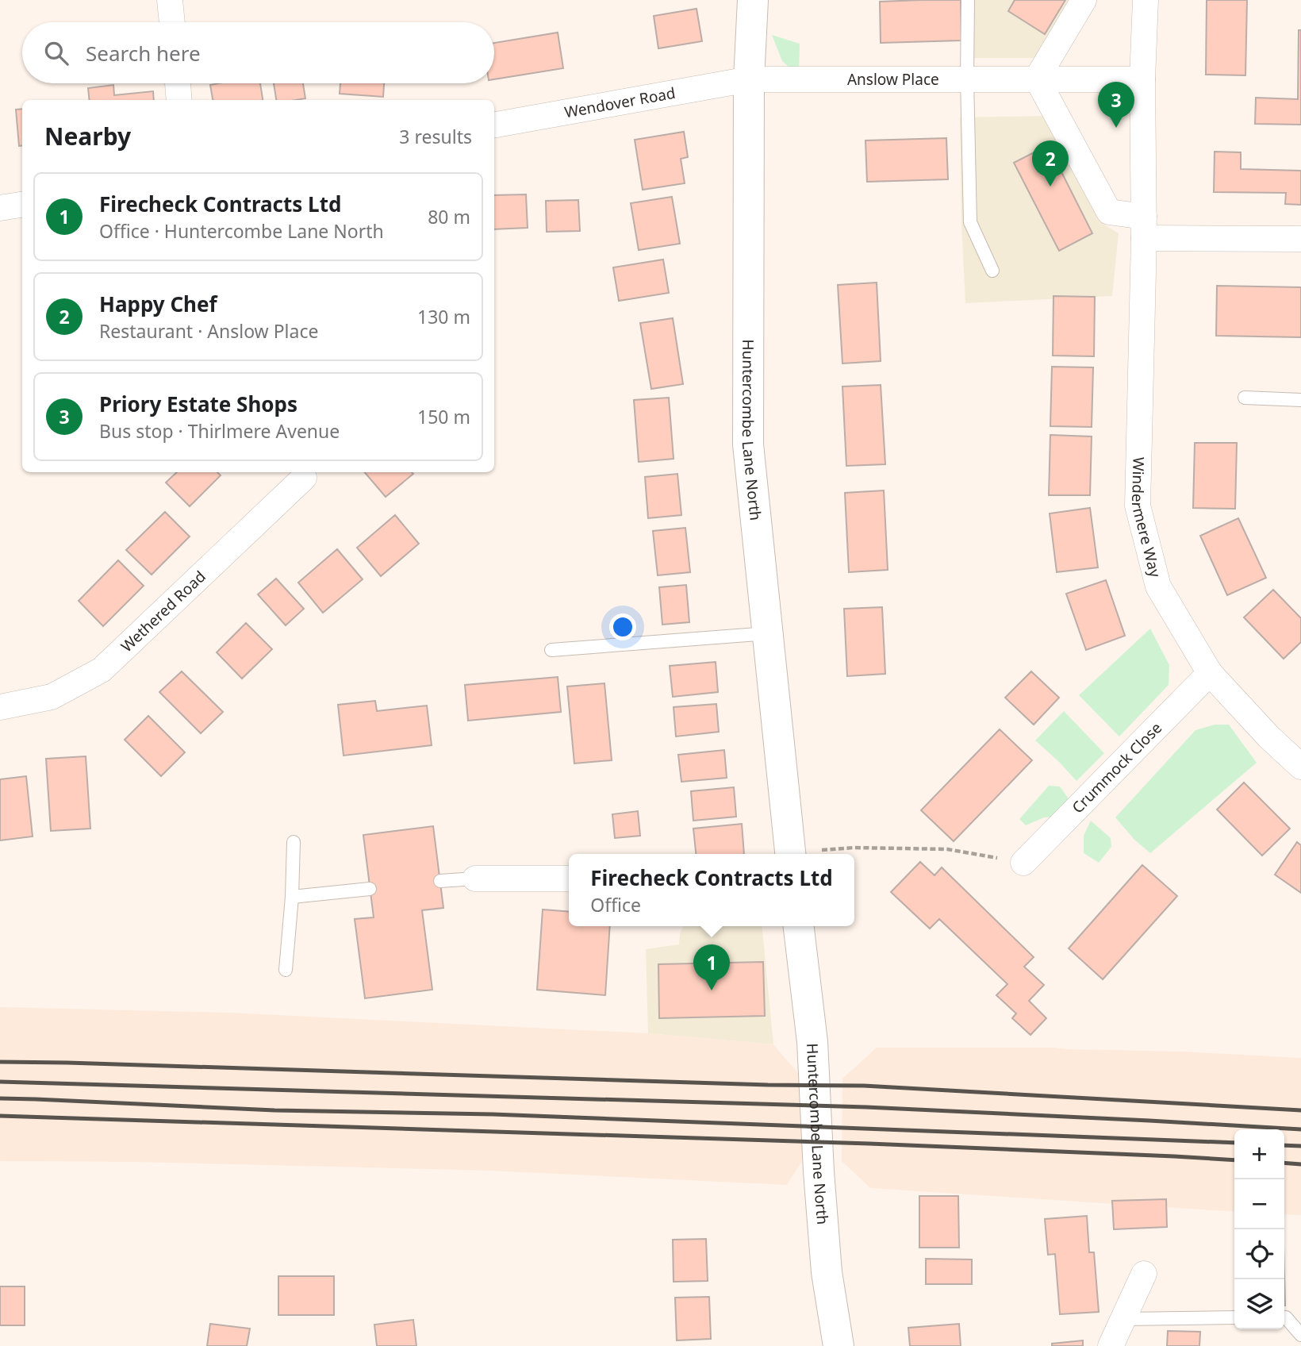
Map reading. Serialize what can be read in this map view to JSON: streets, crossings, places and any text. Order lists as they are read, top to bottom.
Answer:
{
  "streets": {
    "street": [
      "Anslow Place",
      "Wendover Road",
      "Huntercombe Lane North",
      "Windermere Way",
      "Wethered Road",
      "Crummock Close"
    ]
  },
  "crossings": [
    ["Anslow Place", "Wendover Road"],
    ["Anslow Place", "Huntercombe Lane North"],
    ["Anslow Place", "Windermere Way"],
    ["Wendover Road", "Huntercombe Lane North"],
    ["Windermere Way", "Crummock Close"]
  ],
  "page": {
    "search": "Search here",
    "pins": ["3", "2", "1"],
    "heading": ["Nearby", "3 results"],
    "list": [
      {
        "mark": "1",
        "name": "Firecheck Contracts Ltd",
        "note": "Office · Huntercombe Lane North",
        "value": "80 m"
      },
      {
        "mark": "2",
        "name": "Happy Chef",
        "note": "Restaurant · Anslow Place",
        "value": "130 m"
      },
      {
        "mark": "3",
        "name": "Priory Estate Shops",
        "note": "Bus stop · Thirlmere Avenue",
        "value": "150 m"
      }
    ],
    "popup": ["Firecheck Contracts Ltd", "Office"],
    "map_buttons": ["+", "−"]
  }
}
